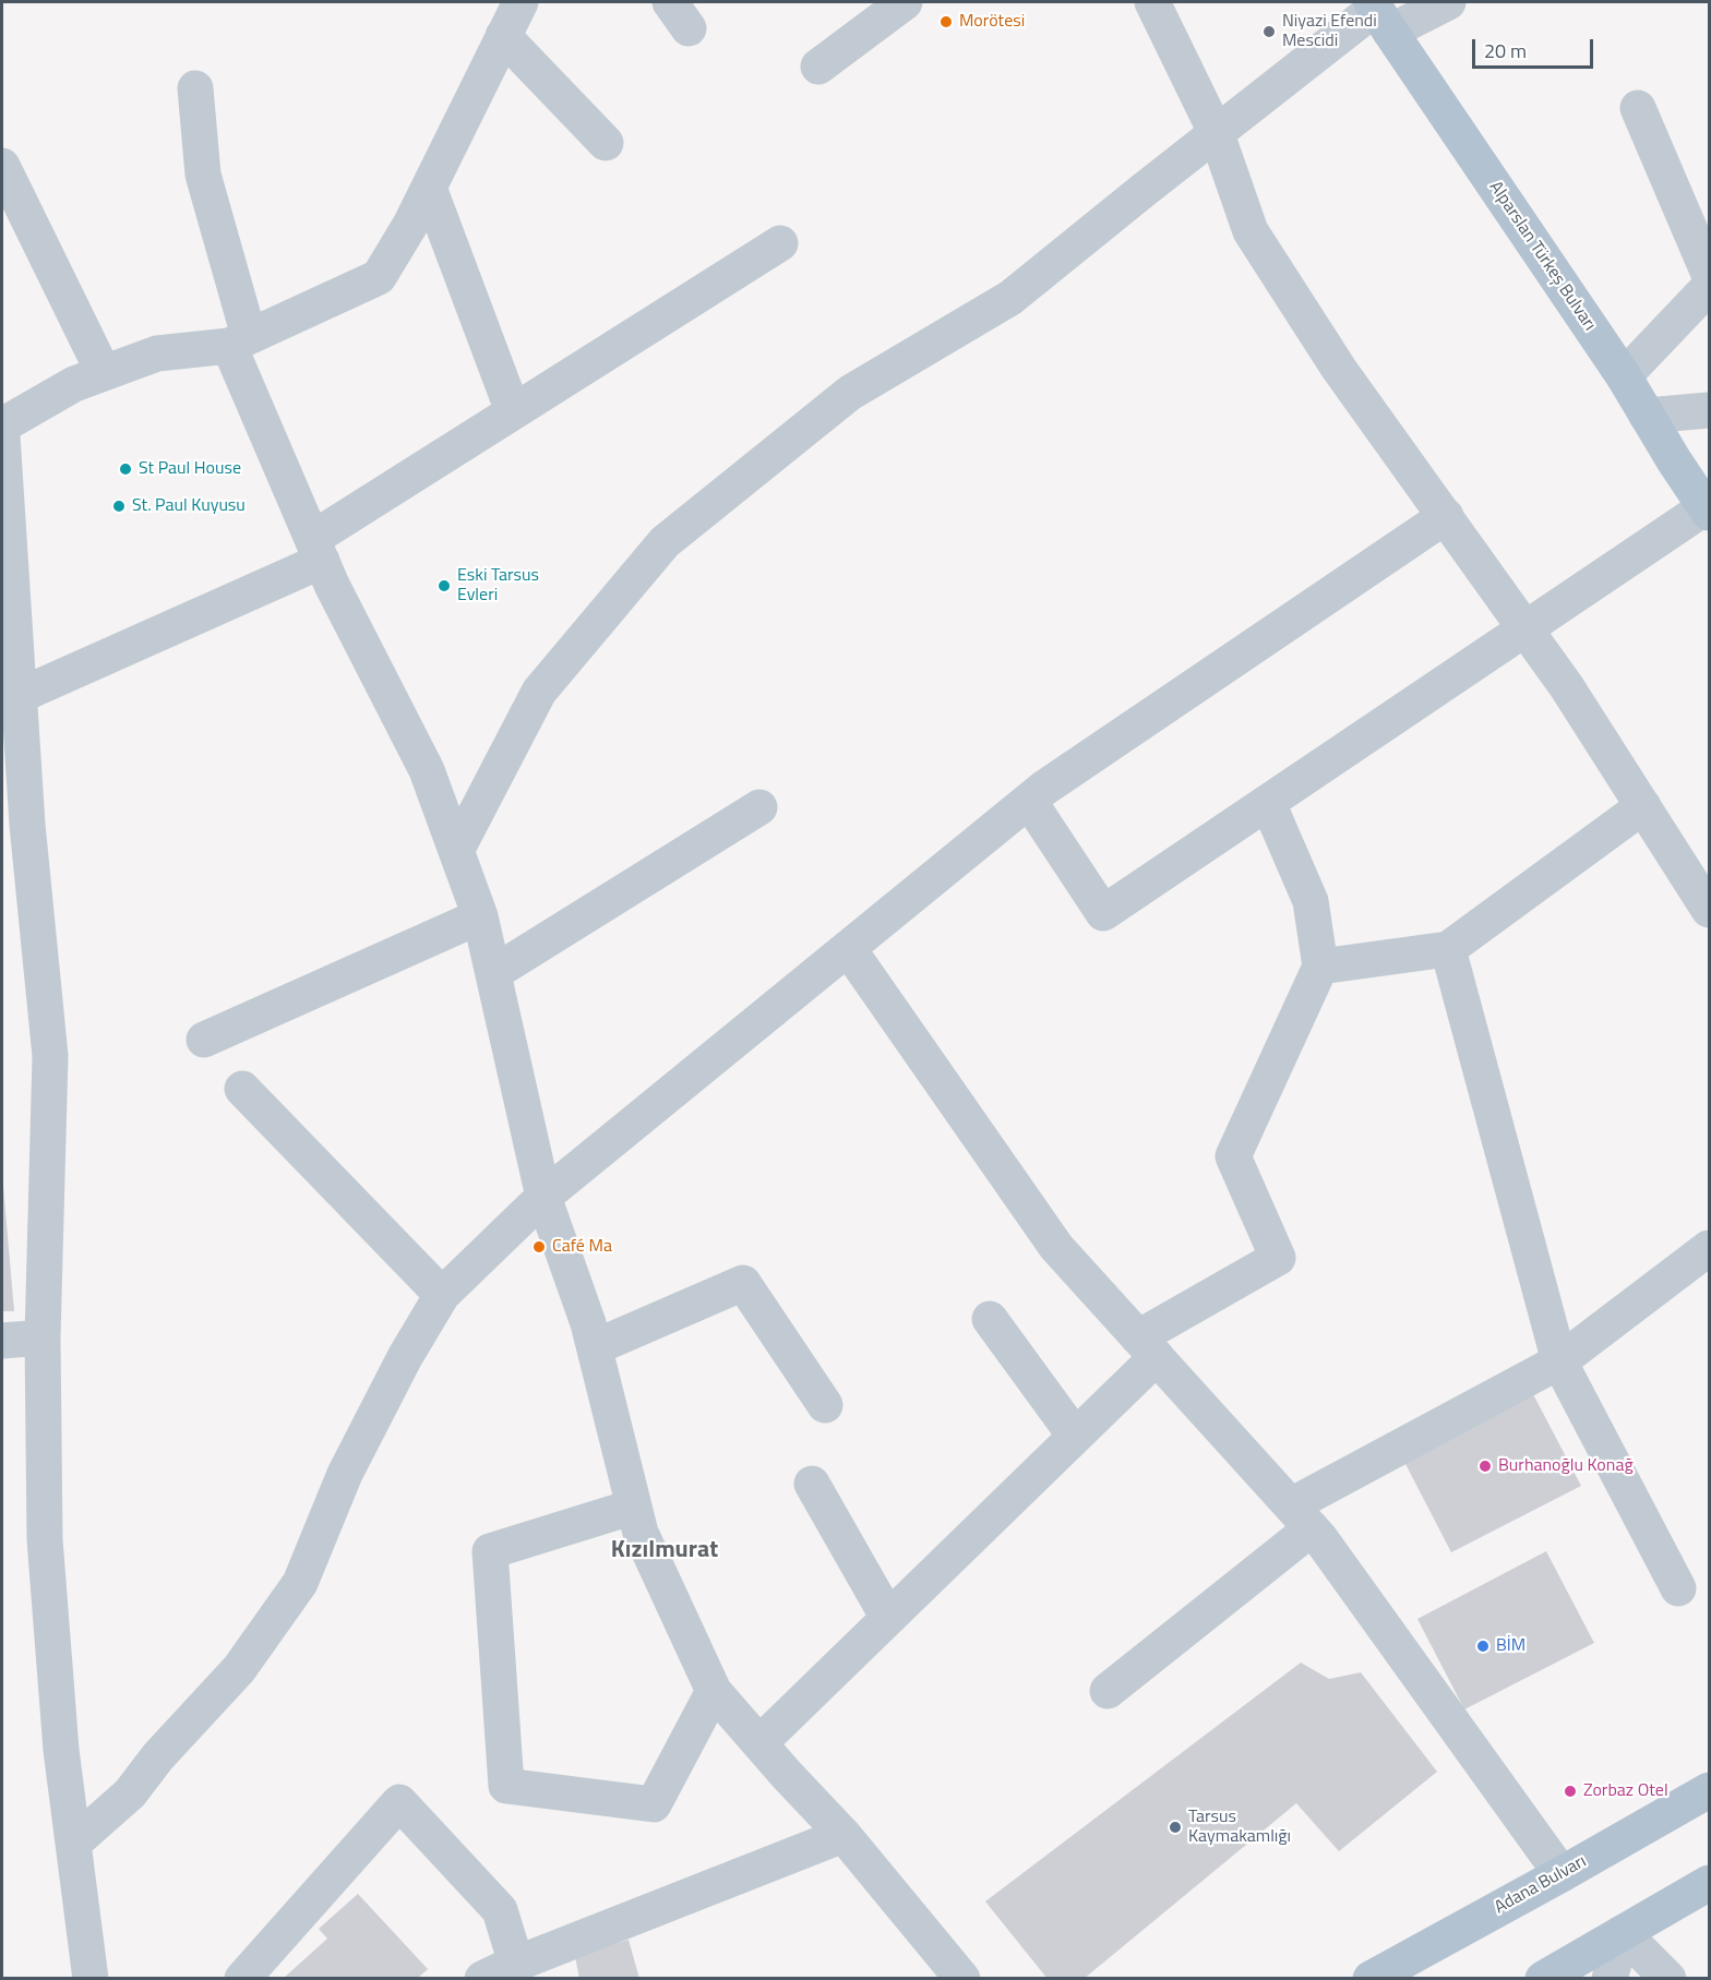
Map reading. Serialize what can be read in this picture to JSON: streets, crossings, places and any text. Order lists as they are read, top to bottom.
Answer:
{
  "streets": {
    "main road": ["Alparslan Türkeş Bulvarı", "Adana Bulvarı"]
  },
  "districts": ["Kızılmurat"],
  "places": [
    "Morötesi",
    "Niyazi Efendi Mescidi",
    "St Paul House",
    "St. Paul Kuyusu",
    "Eski Tarsus Evleri",
    "Café Ma",
    "Burhanoğlu Konağ",
    "BİM",
    "Zorbaz Otel",
    "Tarsus Kaymakamlığı"
  ],
  "scale_bar": "20 m"
}
